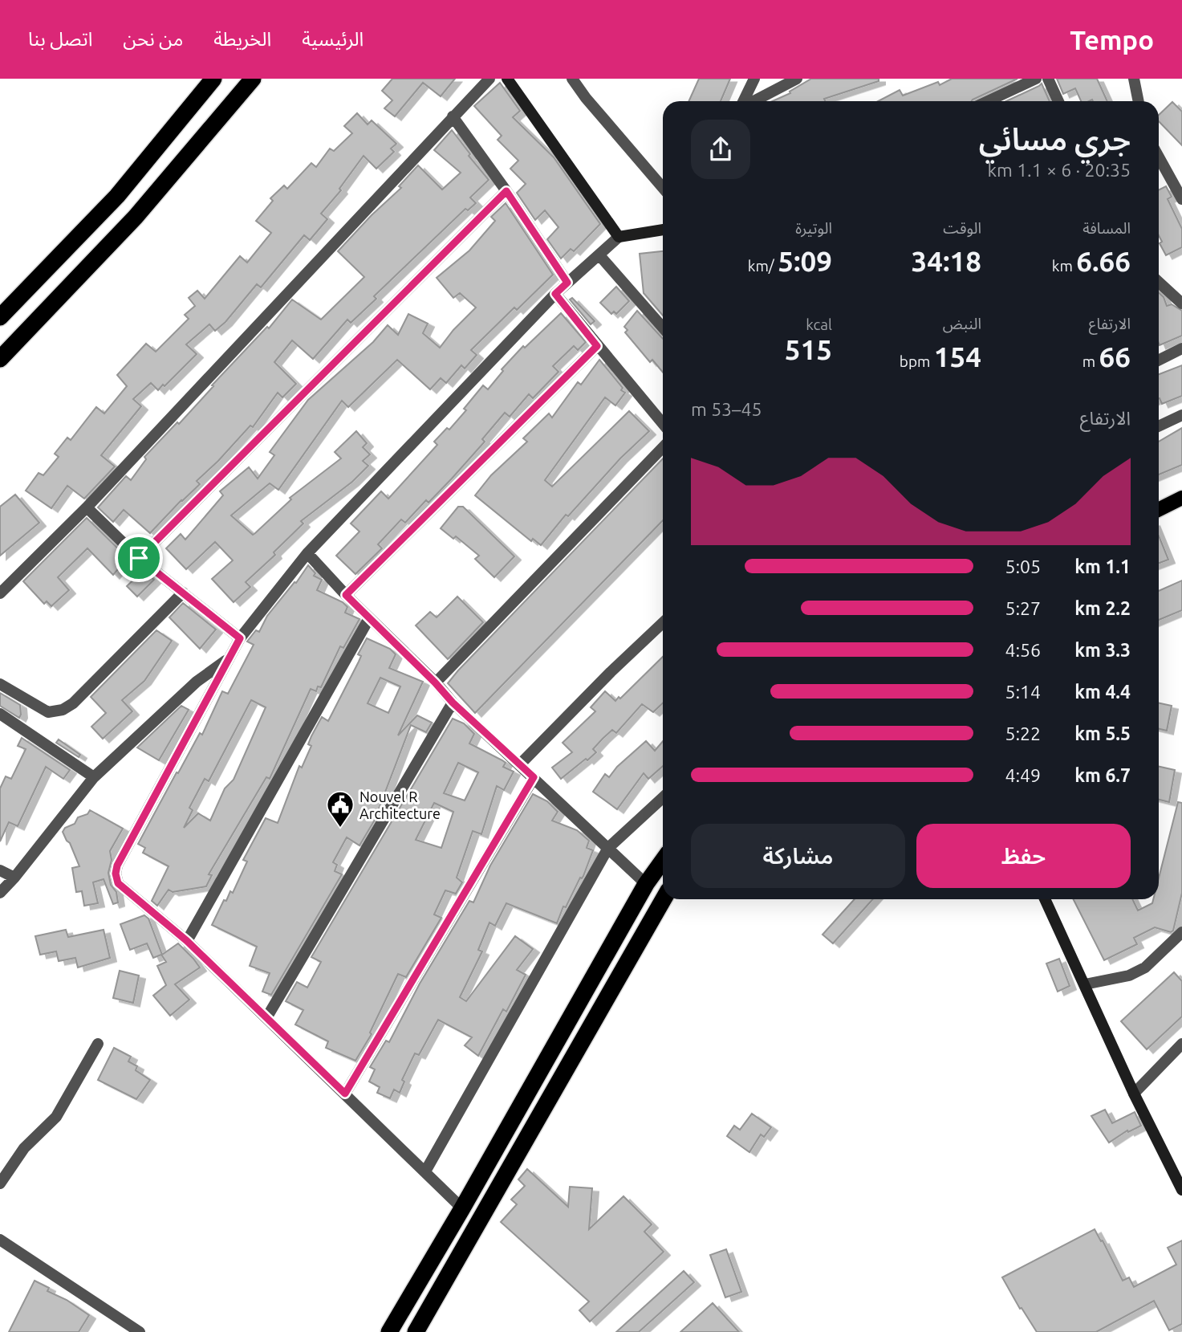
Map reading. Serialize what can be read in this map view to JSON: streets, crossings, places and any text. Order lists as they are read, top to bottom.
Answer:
{
  "places": {
    "public building": ["Nouvel R Architecture"]
  },
  "page": {
    "header": "Tempo",
    "nav": [
      "الرئيسية",
      "الخريطة",
      "من نحن",
      "اتصل بنا"
    ],
    "heading": ["جري مسائي", "20:35 · 6 × 1.1 km"],
    "stats": [
      ["المسافة", "6.66 km"],
      ["الوقت", "34:18"],
      ["الوتيرة", "5:09 /km"],
      ["الارتفاع", "66 m"],
      ["النبض", "154 bpm"],
      ["kcal", "515"]
    ],
    "chart": ["الارتفاع", "45–53 m"],
    "list": [
      {
        "name": "1.1 km",
        "note": "5:05"
      },
      {
        "name": "2.2 km",
        "note": "5:27"
      },
      {
        "name": "3.3 km",
        "note": "4:56"
      },
      {
        "name": "4.4 km",
        "note": "5:14"
      },
      {
        "name": "5.5 km",
        "note": "5:22"
      },
      {
        "name": "6.7 km",
        "note": "4:49"
      }
    ],
    "buttons": ["حفظ", "مشاركة"]
  }
}
